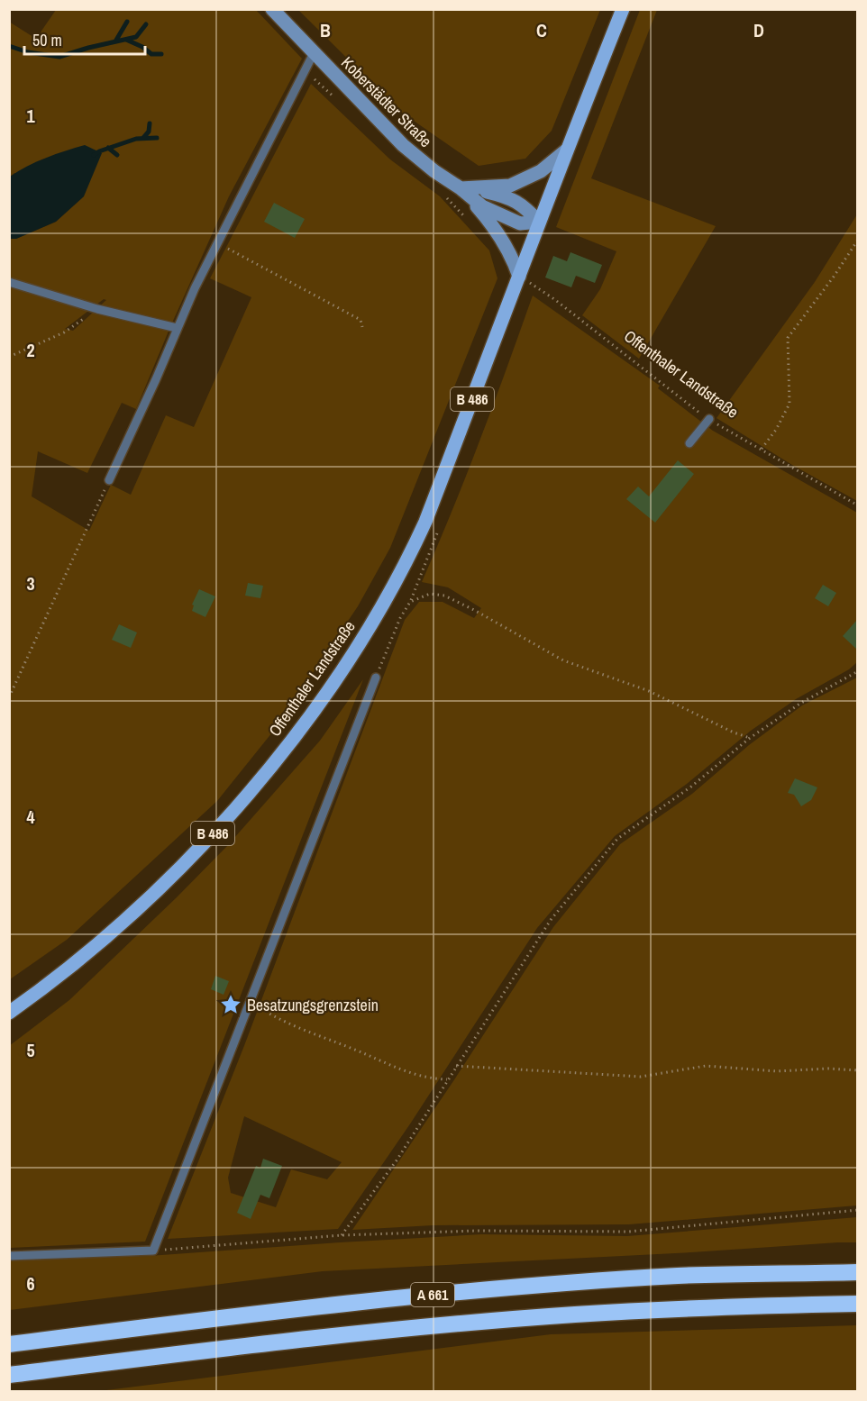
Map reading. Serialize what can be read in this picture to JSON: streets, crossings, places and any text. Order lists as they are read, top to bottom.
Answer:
{
  "streets": {
    "highway": ["A 661"],
    "main road": ["Offenthaler Landstraße", "B 486"],
    "street": ["Koberstädter Straße"]
  },
  "places": {
    "place": ["Besatzungsgrenzstein"]
  },
  "scale_bar": "50 m",
  "grid": {
    "columns": ["B", "C", "D"],
    "rows": [
      "1",
      "2",
      "3",
      "4",
      "5",
      "6"
    ]
  }
}
